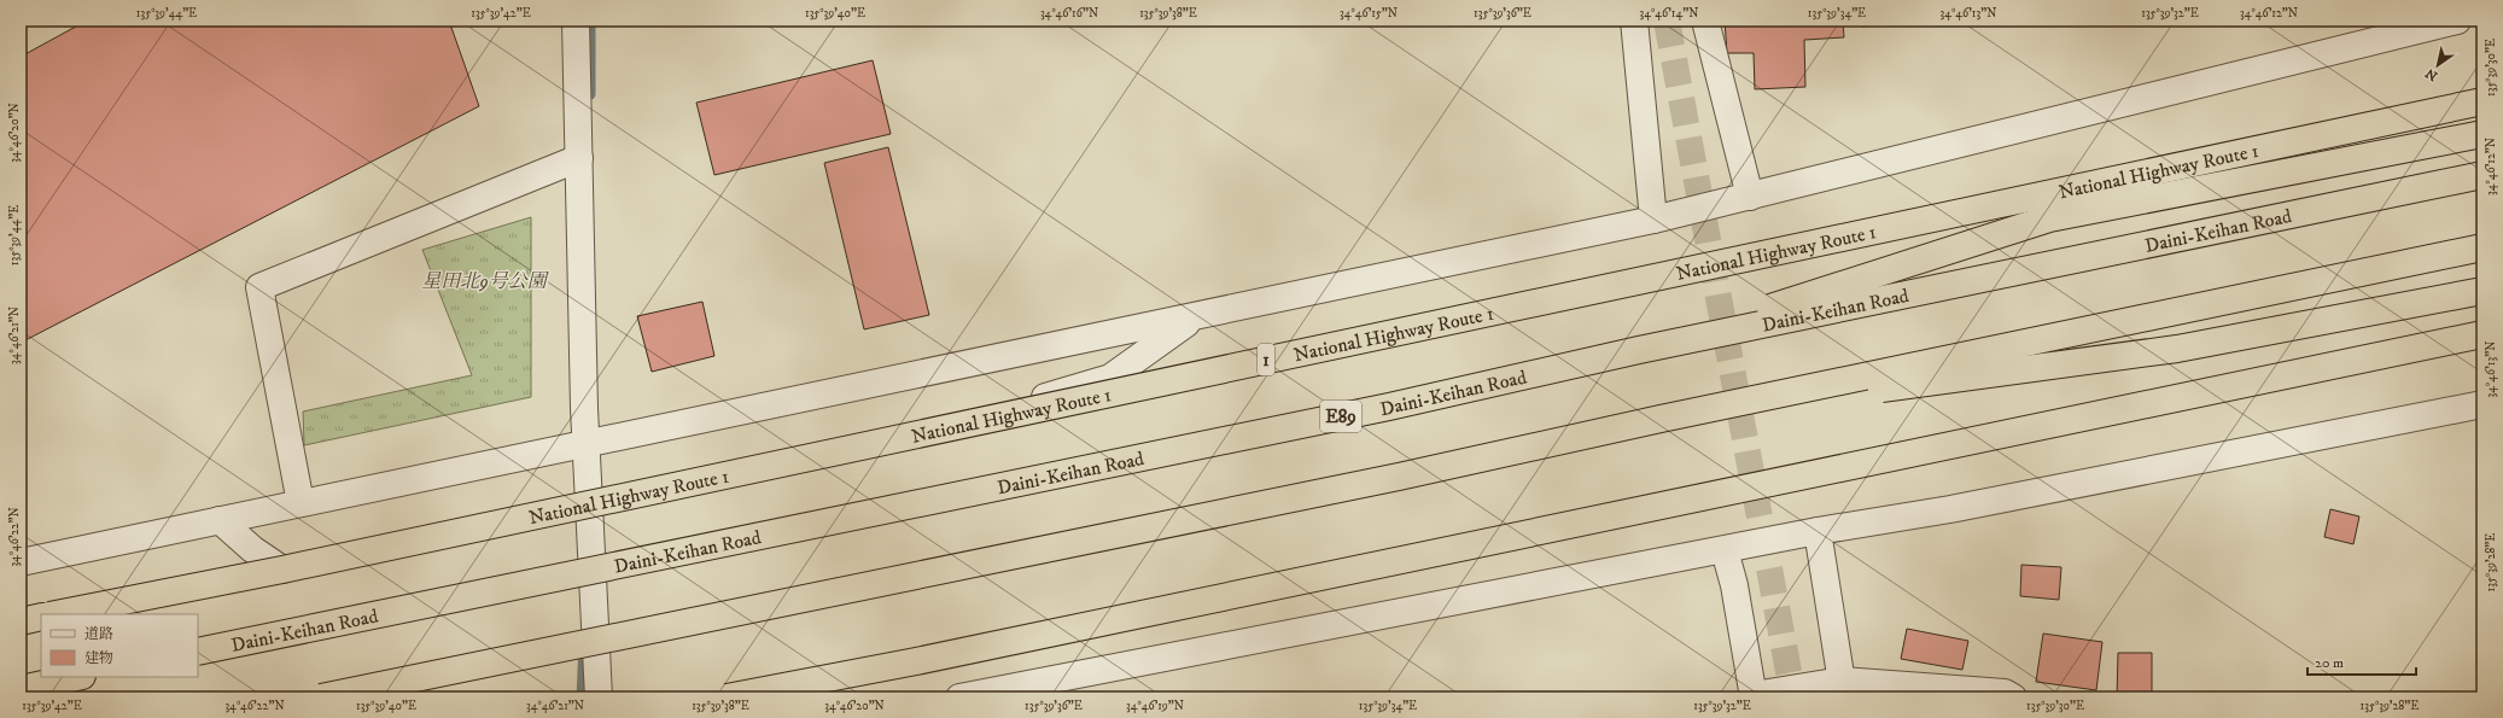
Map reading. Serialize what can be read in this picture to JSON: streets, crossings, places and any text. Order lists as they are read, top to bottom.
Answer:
{
  "streets": {
    "highway": [
      "National Highway Route 1",
      "Daini-Keihan Road",
      "1",
      "E89"
    ]
  },
  "parks": ["星田北9号公園"],
  "legend": ["道路", "建物"],
  "scale_bar": "20 m",
  "north": "bottom left",
  "coordinates": [
    "135°39'44\"E",
    "135°39'42\"E",
    "135°39'40\"E",
    "34°46'16\"N",
    "135°39'38\"E",
    "34°46'15\"N",
    "135°39'36\"E",
    "34°46'14\"N",
    "135°39'34\"E",
    "34°46'13\"N",
    "135°39'32\"E",
    "34°46'12\"N",
    "135°39'30\"E",
    "34°46'20\"N",
    "34°46'21\"N",
    "34°46'22\"N",
    "135°39'28\"E",
    "34°46'19\"N"
  ]
}
